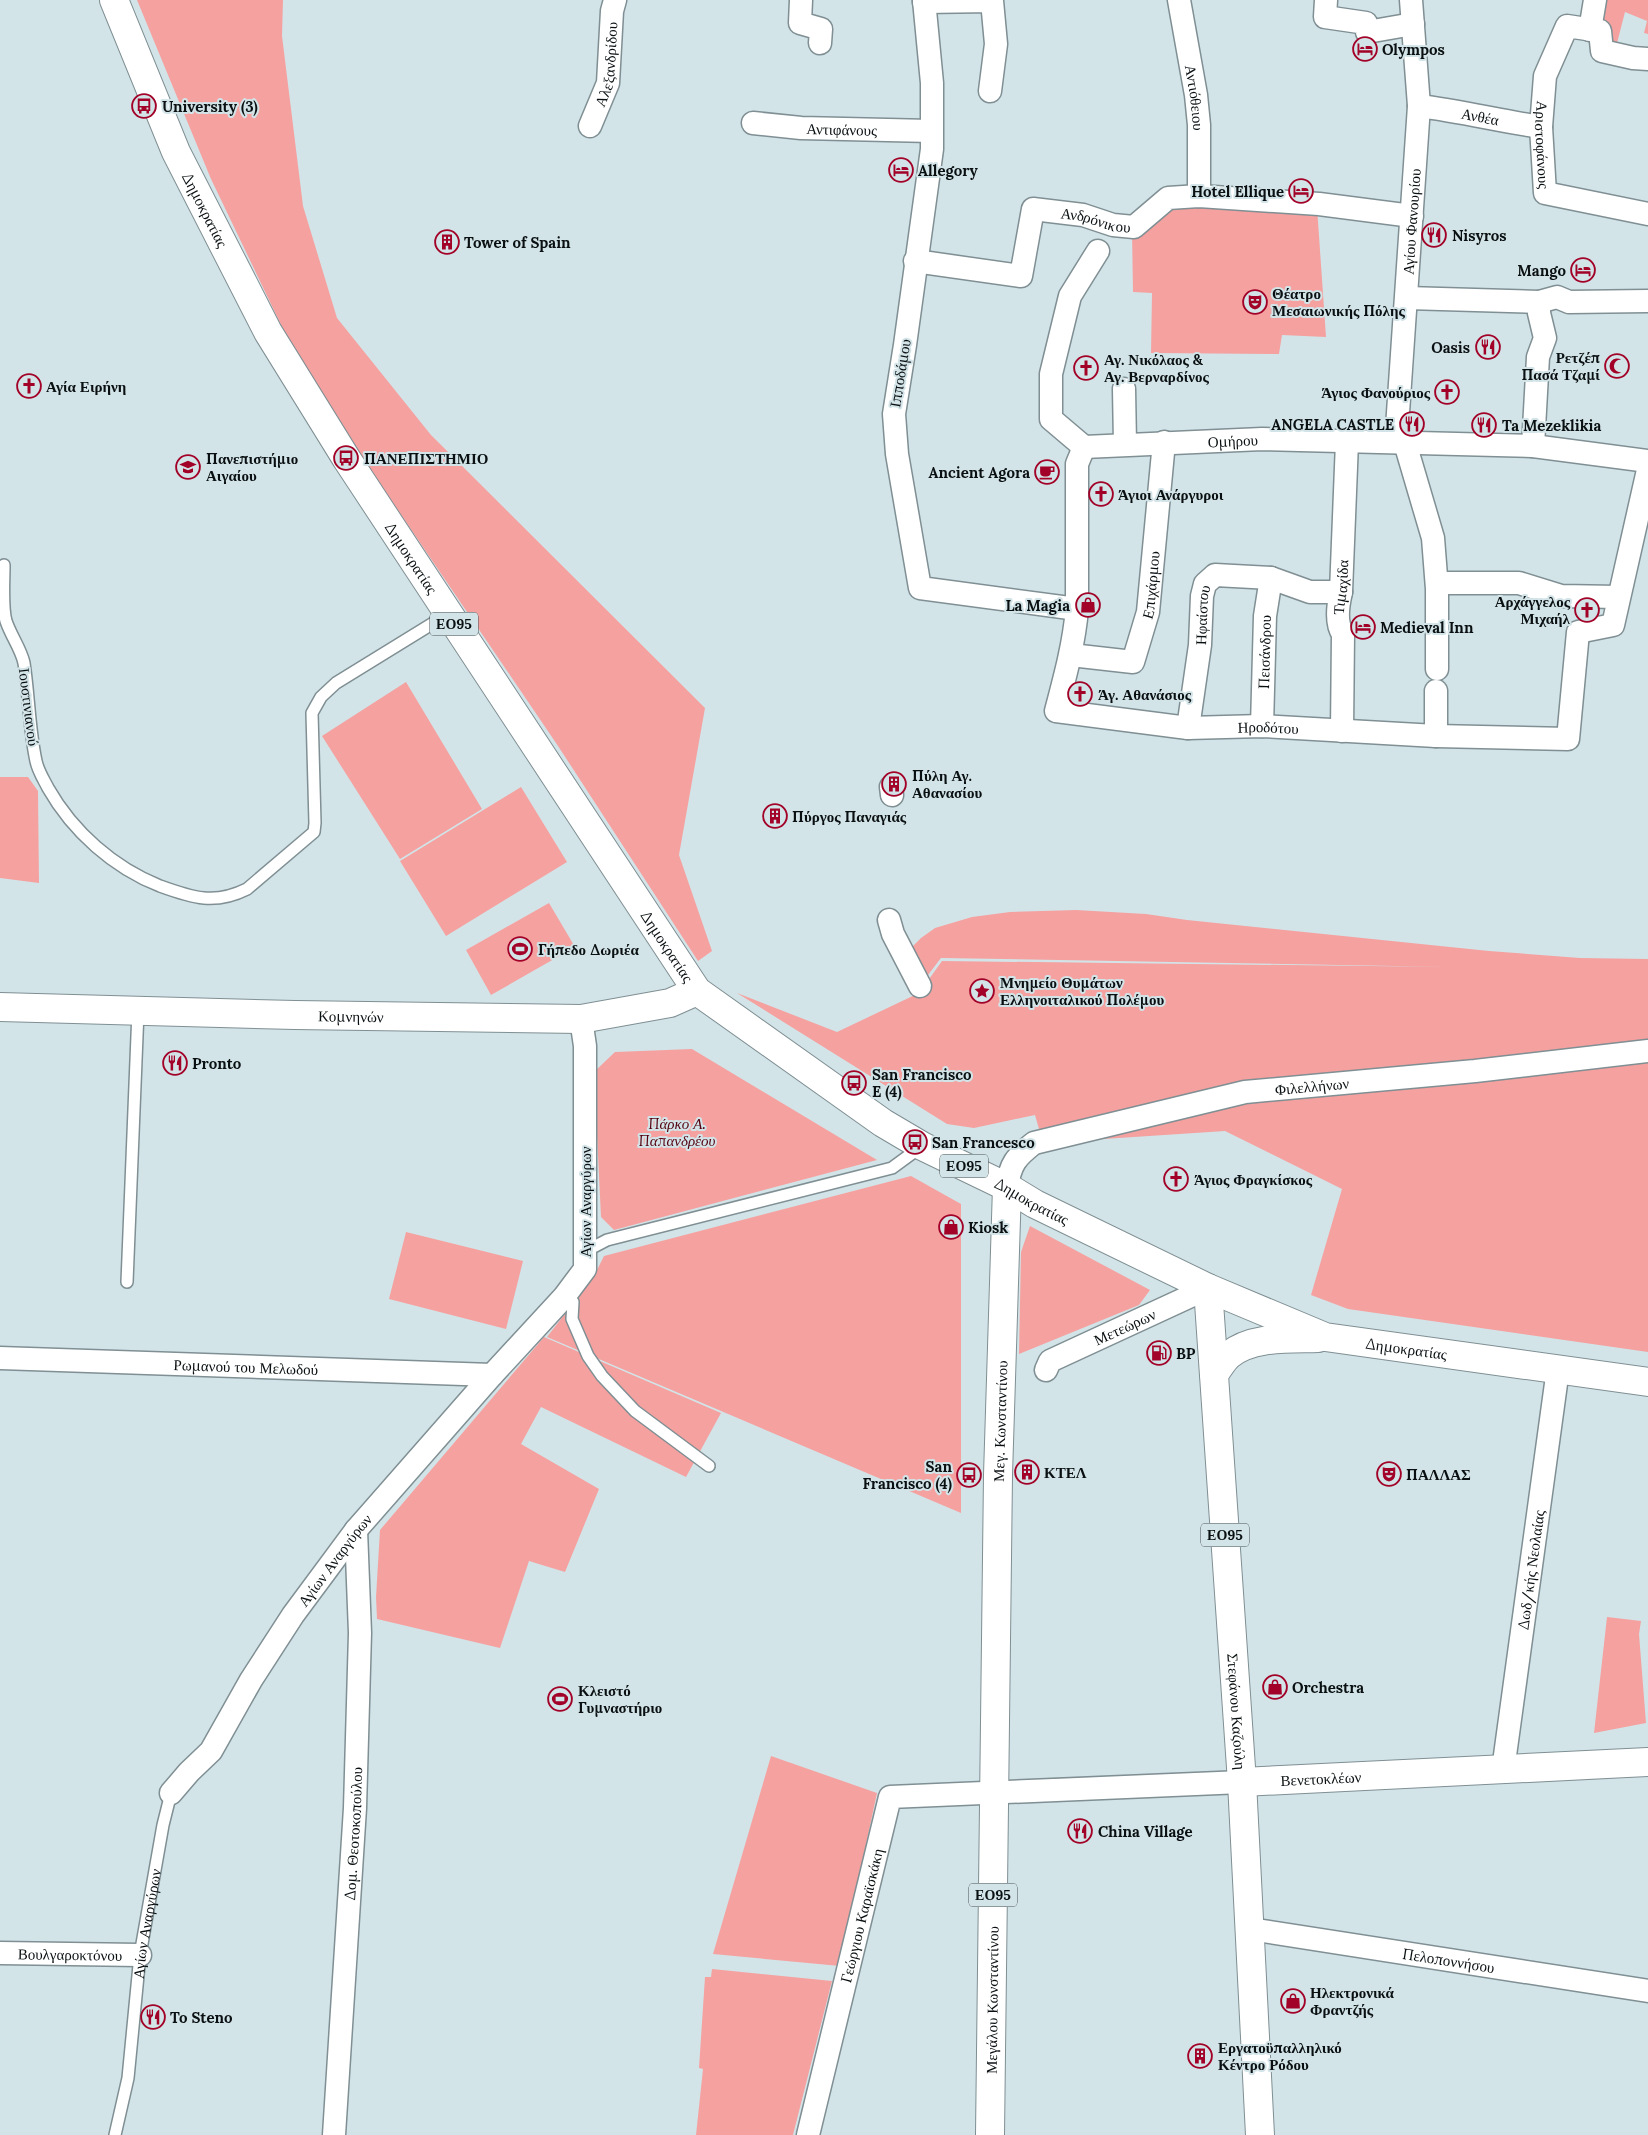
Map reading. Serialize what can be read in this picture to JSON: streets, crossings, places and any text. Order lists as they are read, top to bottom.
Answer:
{
  "streets": {
    "main road": [
      "Δημοκρατίας",
      "ΕΟ95",
      "Κομνηνών",
      "Μεγ. Κωνσταντίνου",
      "Στεφάνου Καζούλη",
      "Βενετοκλέων",
      "Μεγάλου Κωνσταντίνου"
    ],
    "street": [
      "Αλεξανδρίδου",
      "Αντιόθειου",
      "Ανθέα",
      "Αντιφάνους",
      "Αριστοφάνους",
      "Ανδρόνικου",
      "Αγίου Φανουρίου",
      "Ιπποδάμου",
      "Ομήρου",
      "Επιχάρμου",
      "Τιμαχίδα",
      "Ηφαίστου",
      "Πεισάνδρου",
      "Ηροδότου",
      "Φιλελλήνων",
      "Αγίων Αναργύρων",
      "Μετεώρων",
      "Ρωμανού του Μελωδού",
      "Δωδ/κής Νεολαίας",
      "Δομ. Θεοτοκοπούλου",
      "Γεώργιου Καραϊσκάκη",
      "Βουλγαροκτόνου",
      "Πελοποννήσου"
    ],
    "lane": ["Ιουστινιανού"]
  },
  "crossings": [
    ["Αντιόθειου", "Ανδρόνικου"],
    ["Ανθέα", "Αριστοφάνους"],
    ["Ανθέα", "Αγίου Φανουρίου"],
    ["Αντιφάνους", "Ιπποδάμου"],
    ["Δημοκρατίας", "Ιουστινιανού"],
    ["Δημοκρατίας", "Κομνηνών"],
    ["Δημοκρατίας", "Φιλελλήνων"],
    ["Δημοκρατίας", "Μετεώρων"],
    ["Δημοκρατίας", "Μεγ. Κωνσταντίνου"],
    ["Δημοκρατίας", "Δωδ/κής Νεολαίας"],
    ["Δημοκρατίας", "Στεφάνου Καζούλη"],
    ["Ανδρόνικου", "Αγίου Φανουρίου"],
    ["Ανδρόνικου", "Ιπποδάμου"],
    ["Αγίου Φανουρίου", "Ομήρου"],
    ["Ομήρου", "Επιχάρμου"],
    ["Ομήρου", "Τιμαχίδα"],
    ["Επιχάρμου", "Ηροδότου"],
    ["Τιμαχίδα", "Ηφαίστου"],
    ["Τιμαχίδα", "Ηροδότου"],
    ["Ηφαίστου", "Πεισάνδρου"],
    ["Ηφαίστου", "Ηροδότου"],
    ["Πεισάνδρου", "Ηροδότου"],
    ["Κομνηνών", "Αγίων Αναργύρων"],
    ["Φιλελλήνων", "Μεγ. Κωνσταντίνου"],
    ["Αγίων Αναργύρων", "Ρωμανού του Μελωδού"],
    ["Αγίων Αναργύρων", "Δομ. Θεοτοκοπούλου"],
    ["Αγίων Αναργύρων", "Βουλγαροκτόνου"],
    ["Μετεώρων", "Στεφάνου Καζούλη"],
    ["Μεγ. Κωνσταντίνου", "Μεγάλου Κωνσταντίνου"],
    ["Δωδ/κής Νεολαίας", "Βενετοκλέων"],
    ["Στεφάνου Καζούλη", "Βενετοκλέων"],
    ["Στεφάνου Καζούλη", "Πελοποννήσου"],
    ["Βενετοκλέων", "Γεώργιου Καραϊσκάκη"],
    ["Βενετοκλέων", "Μεγάλου Κωνσταντίνου"],
    ["Γεώργιου Καραϊσκάκη", "Μεγάλου Κωνσταντίνου"]
  ],
  "parks": ["Πάρκο Α. Παπανδρέου"],
  "places": {
    "hotel": [
      "Olympos",
      "Allegory",
      "Hotel Ellique",
      "Mango",
      "Medieval Inn"
    ],
    "bus stop": [
      "University (3)",
      "ΠΑΝΕΠΙΣΤΗΜΙΟ",
      "San Francisco E (4)",
      "San Francesco",
      "San Francisco (4)"
    ],
    "restaurant": [
      "Nisyros",
      "Oasis",
      "ANGELA CASTLE",
      "Ta Mezeklikia",
      "Pronto",
      "China Village",
      "To Steno"
    ],
    "building": [
      "Tower of Spain",
      "Πύλη Αγ. Αθανασίου",
      "Πύργος Παναγιάς",
      "ΚΤΕΛ",
      "Εργατοϋπαλληλικό Κέντρο Ρόδου"
    ],
    "theatre": ["Θέατρο Μεσαιωνικής Πόλης", "ΠΑΛΛΑΣ"],
    "mosque": ["Ρετζέπ Πασά Τζαμί"],
    "church": [
      "Αγ. Νικόλαος & Αγ. Βερναρδίνος",
      "Αγία Ειρήνη",
      "Άγιος Φανούριος",
      "Άγιοι Ανάργυροι",
      "Αρχάγγελος Μιχαήλ",
      "Άγ. Αθανάσιος",
      "Άγιος Φραγκίσκος"
    ],
    "school or university": ["Πανεπιστήμιο Αιγαίου"],
    "cafe": ["Ancient Agora"],
    "shop": [
      "La Magia",
      "Kiosk",
      "Orchestra",
      "Ηλεκτρονικά Φραντζής"
    ],
    "sports": ["Γήπεδο Δωριέα", "Κλειστό Γυμναστήριο"],
    "place": ["Μνημείο Θυμάτων Ελληνοιταλικού Πολέμου"],
    "fuel station": ["BP"]
  }
}
